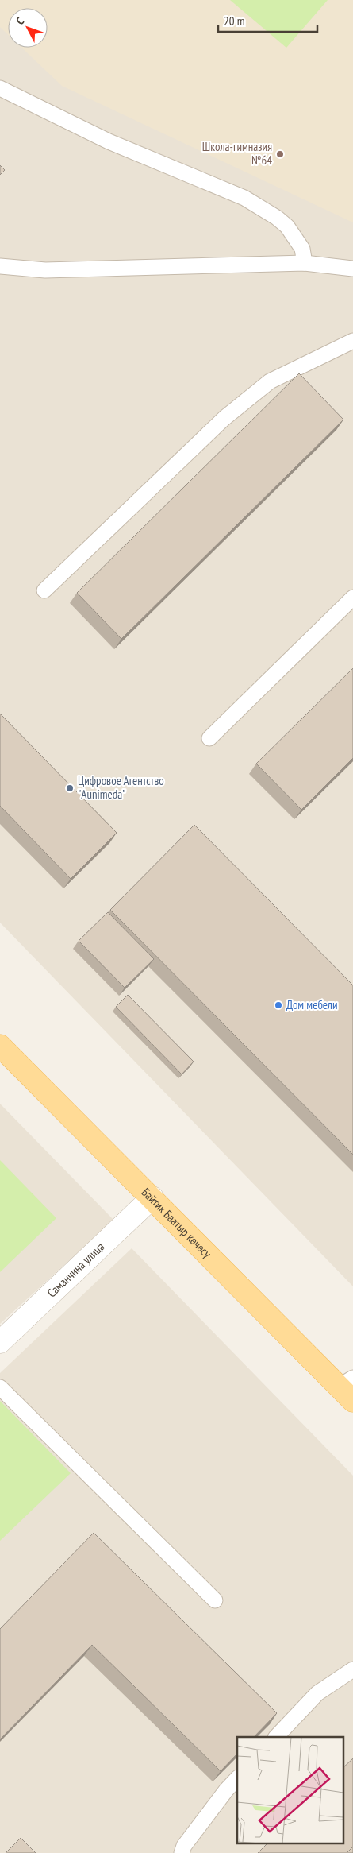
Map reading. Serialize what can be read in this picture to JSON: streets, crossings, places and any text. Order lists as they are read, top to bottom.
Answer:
{
  "streets": {
    "main road": ["Байтик Баатыр көчөсү"],
    "street": ["Саманчина улица"]
  },
  "crossings": [
    ["Байтик Баатыр көчөсү", "Саманчина улица"]
  ],
  "places": ["Школа-гимназия №64", "Цифровое Агентство \"Aunimeda\"", "Дом мебели"],
  "scale_bar": "20 m",
  "north": "top left"
}
